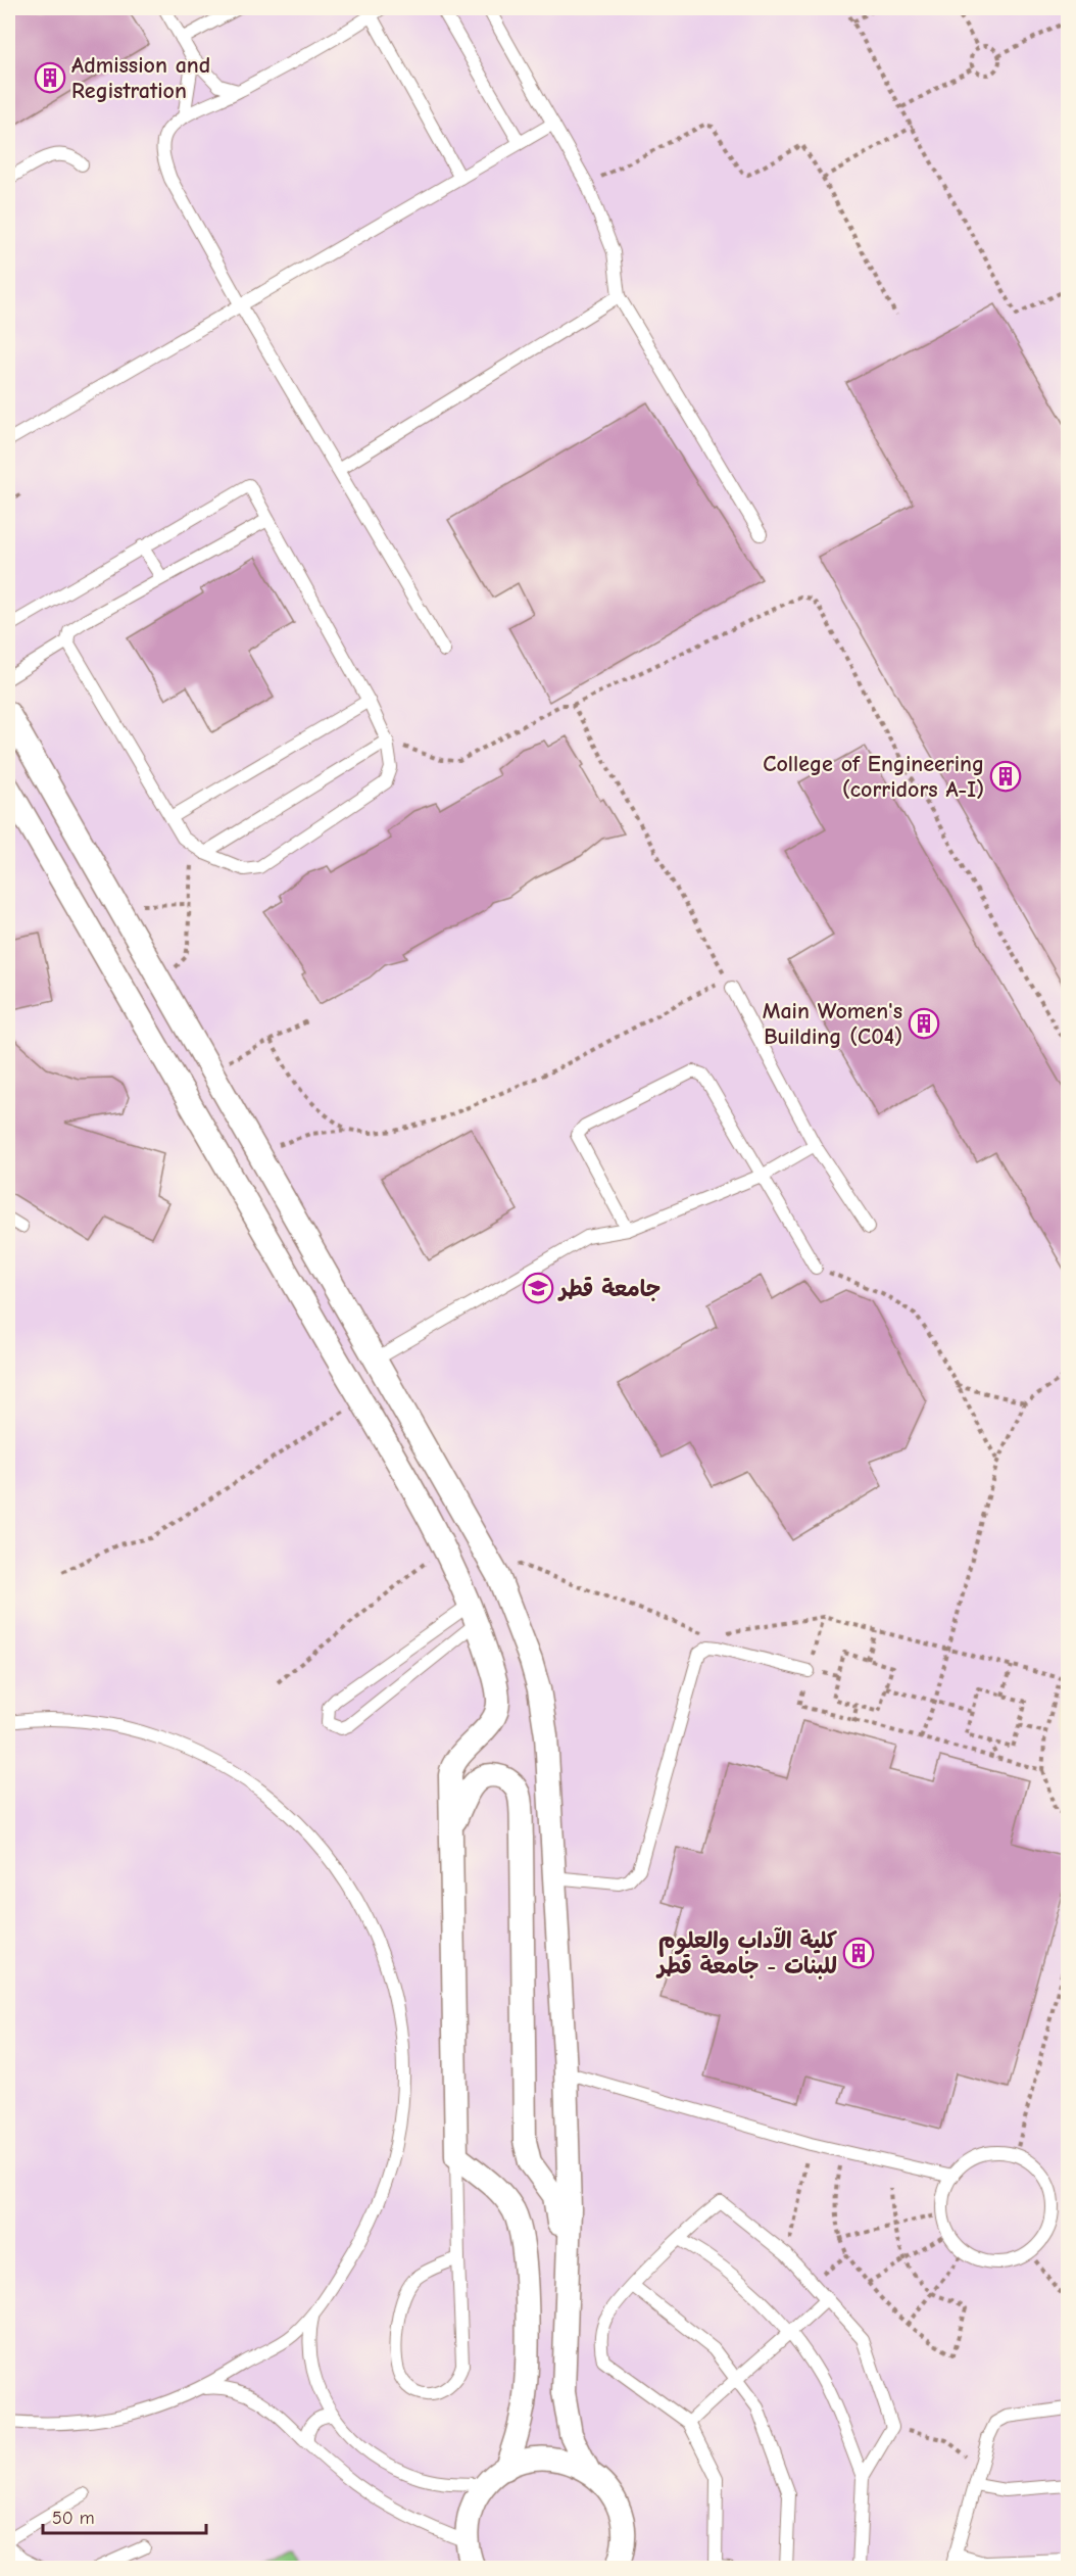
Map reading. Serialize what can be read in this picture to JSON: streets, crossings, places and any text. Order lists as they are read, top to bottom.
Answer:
{
  "places": {
    "building": [
      "Admission and Registration",
      "College of Engineering (corridors A-I)",
      "Main Women's Building (C04)",
      "كلية الآداب والعلوم للبنات - جامعة قطر"
    ],
    "school or university": ["جامعة قطر"]
  },
  "scale_bar": "50 m"
}
